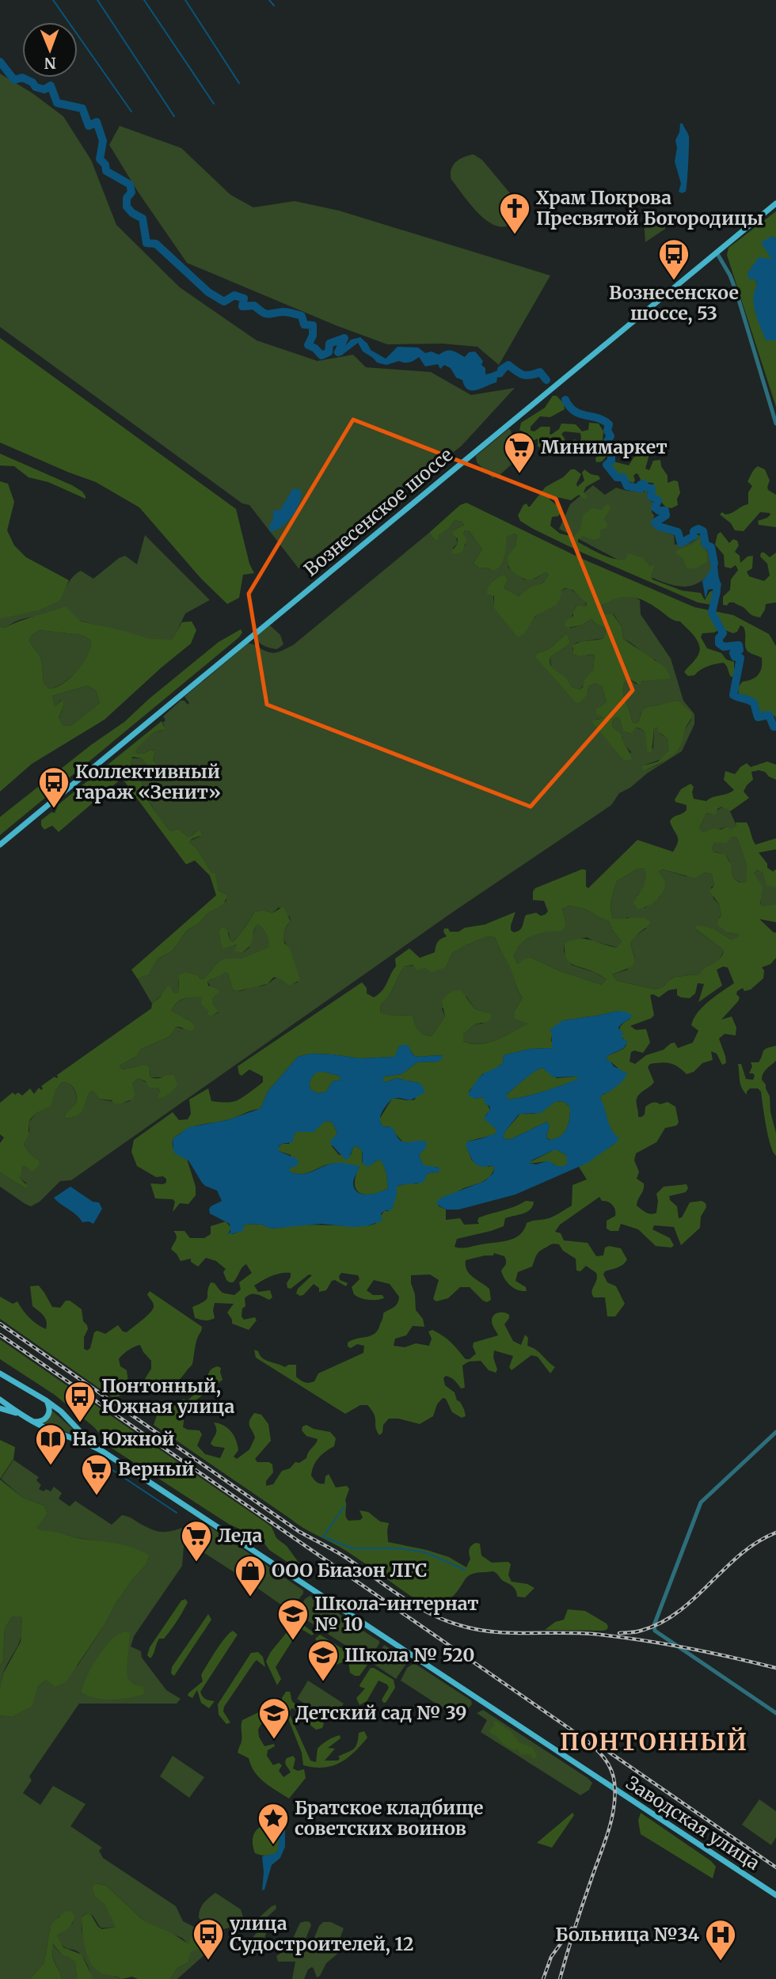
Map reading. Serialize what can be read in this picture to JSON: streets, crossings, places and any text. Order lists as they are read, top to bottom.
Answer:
{
  "streets": {
    "main road": ["Вознесенское шоссе", "Заводская улица"]
  },
  "districts": ["ПОНТОННЫЙ"],
  "places": {
    "church": ["Храм Покрова Пресвятой Богородицы"],
    "bus stop": [
      "Вознесенское шоссе, 53",
      "Коллективный гараж «Зенит»",
      "Понтонный, Южная улица",
      "улица Судостроителей, 12"
    ],
    "supermarket": ["Минимаркет", "Верный", "Леда"],
    "library": ["На Южной"],
    "shop": ["ООО Биазон ЛГС"],
    "school or university": ["Школа-интернат № 10", "Школа № 520", "Детский сад № 39"],
    "place": ["Братское кладбище советских воинов"],
    "hospital": ["Больница №34"]
  },
  "north": "bottom"
}
